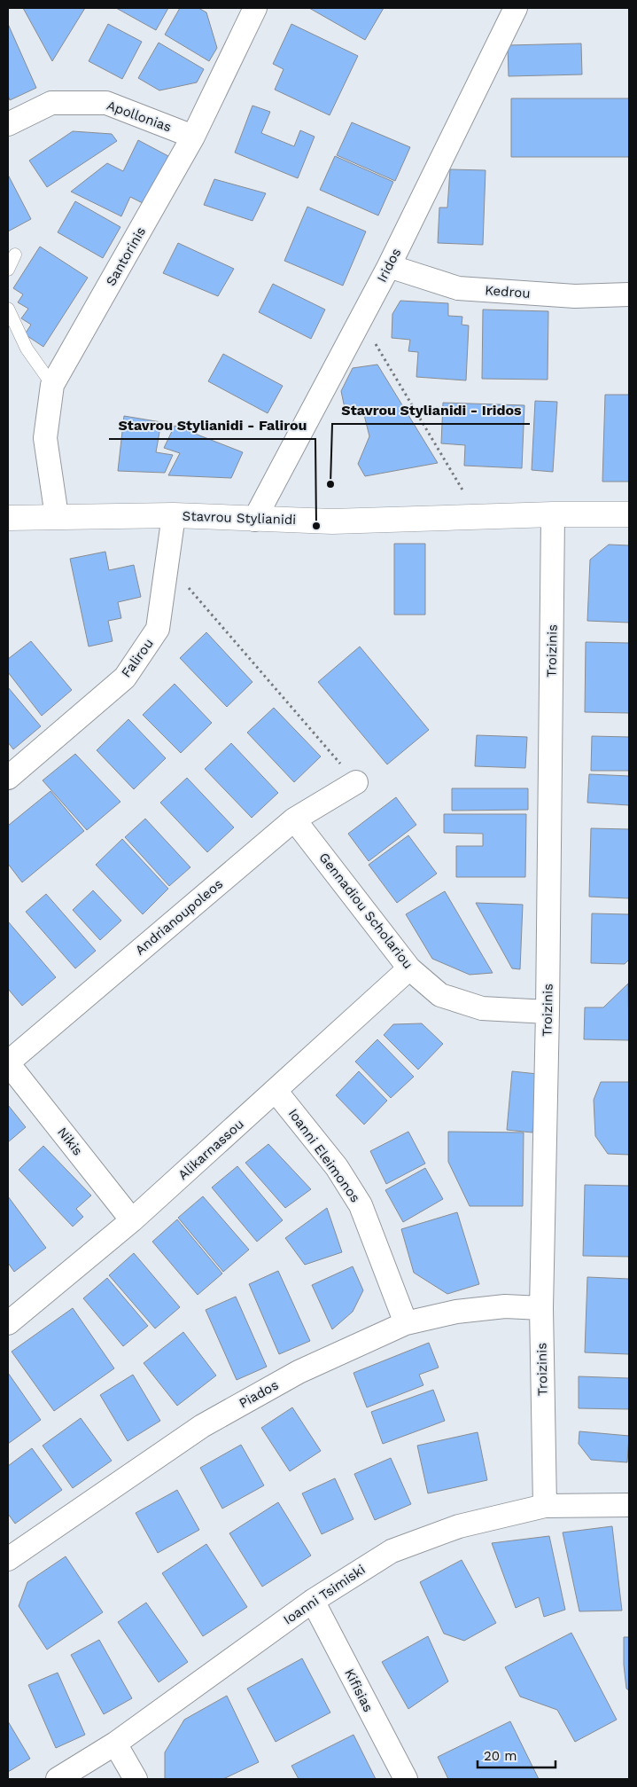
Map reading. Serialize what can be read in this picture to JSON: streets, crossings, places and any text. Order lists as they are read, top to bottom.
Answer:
{
  "streets": {
    "street": [
      "Apollonias",
      "Santorinis",
      "Iridos",
      "Kedrou",
      "Stavrou Stylianidi",
      "Troizinis",
      "Falirou",
      "Gennadiou Scholariou",
      "Andrianoupoleos",
      "Nikis",
      "Alikarnassou",
      "Ioanni Eleimonos",
      "Piados",
      "Ioanni Tsimiski",
      "Kifisias"
    ]
  },
  "crossings": [
    ["Apollonias", "Santorinis"],
    ["Santorinis", "Stavrou Stylianidi"],
    ["Iridos", "Kedrou"],
    ["Iridos", "Stavrou Stylianidi"],
    ["Stavrou Stylianidi", "Troizinis"],
    ["Stavrou Stylianidi", "Falirou"],
    ["Troizinis", "Gennadiou Scholariou"],
    ["Troizinis", "Piados"],
    ["Troizinis", "Ioanni Tsimiski"],
    ["Gennadiou Scholariou", "Andrianoupoleos"],
    ["Gennadiou Scholariou", "Alikarnassou"],
    ["Andrianoupoleos", "Nikis"],
    ["Nikis", "Alikarnassou"],
    ["Alikarnassou", "Ioanni Eleimonos"],
    ["Ioanni Eleimonos", "Piados"],
    ["Ioanni Tsimiski", "Kifisias"]
  ],
  "places": ["Stavrou Stylianidi - Iridos", "Stavrou Stylianidi - Falirou"],
  "scale_bar": "20 m"
}
